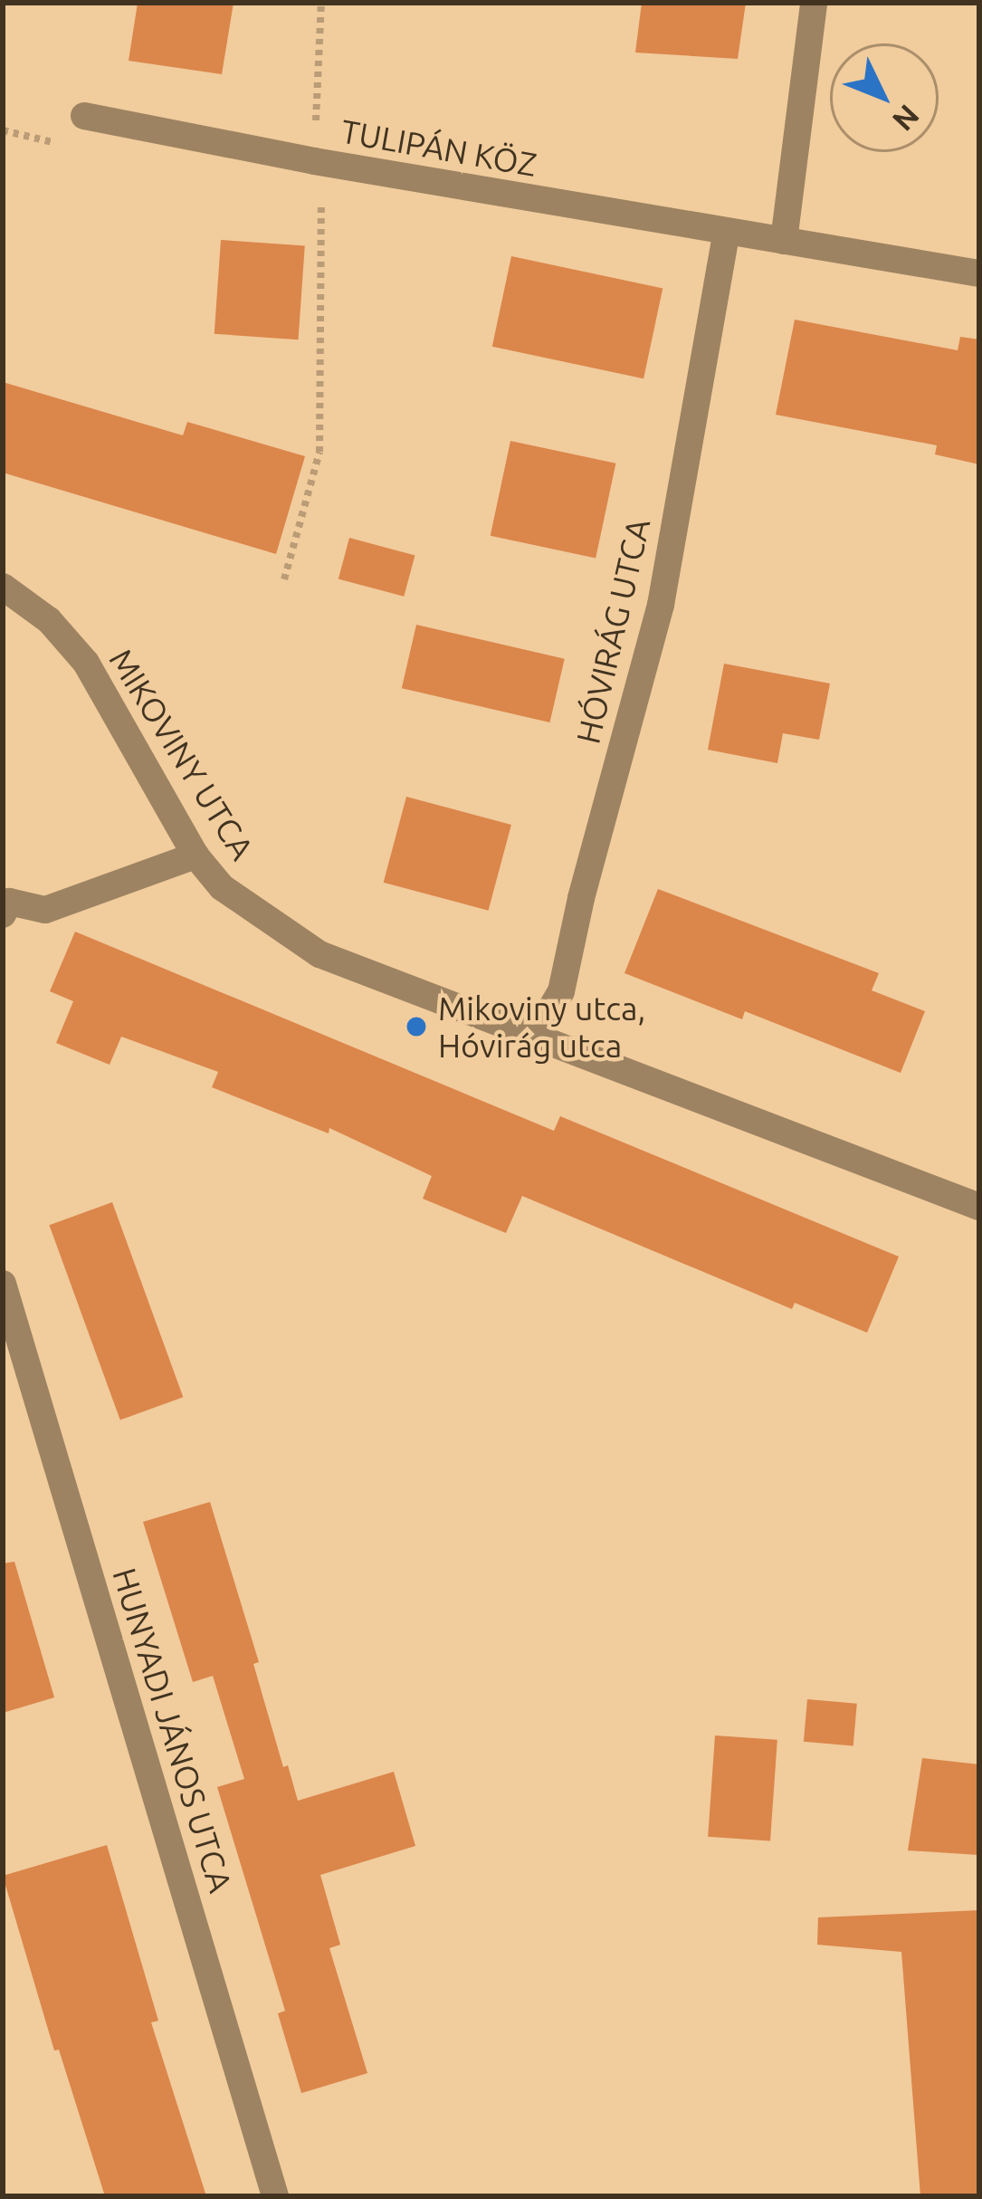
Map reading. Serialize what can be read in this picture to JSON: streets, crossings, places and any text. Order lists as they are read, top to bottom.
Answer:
{
  "streets": {
    "street": [
      "TULIPÁN KÖZ",
      "HÓVIRÁG UTCA",
      "MIKOVINY UTCA",
      "HUNYADI JÁNOS UTCA"
    ]
  },
  "crossings": [
    ["TULIPÁN KÖZ", "HÓVIRÁG UTCA"],
    ["HÓVIRÁG UTCA", "MIKOVINY UTCA"]
  ],
  "places": ["Mikoviny utca, Hóvirág utca"],
  "north": "bottom right"
}
